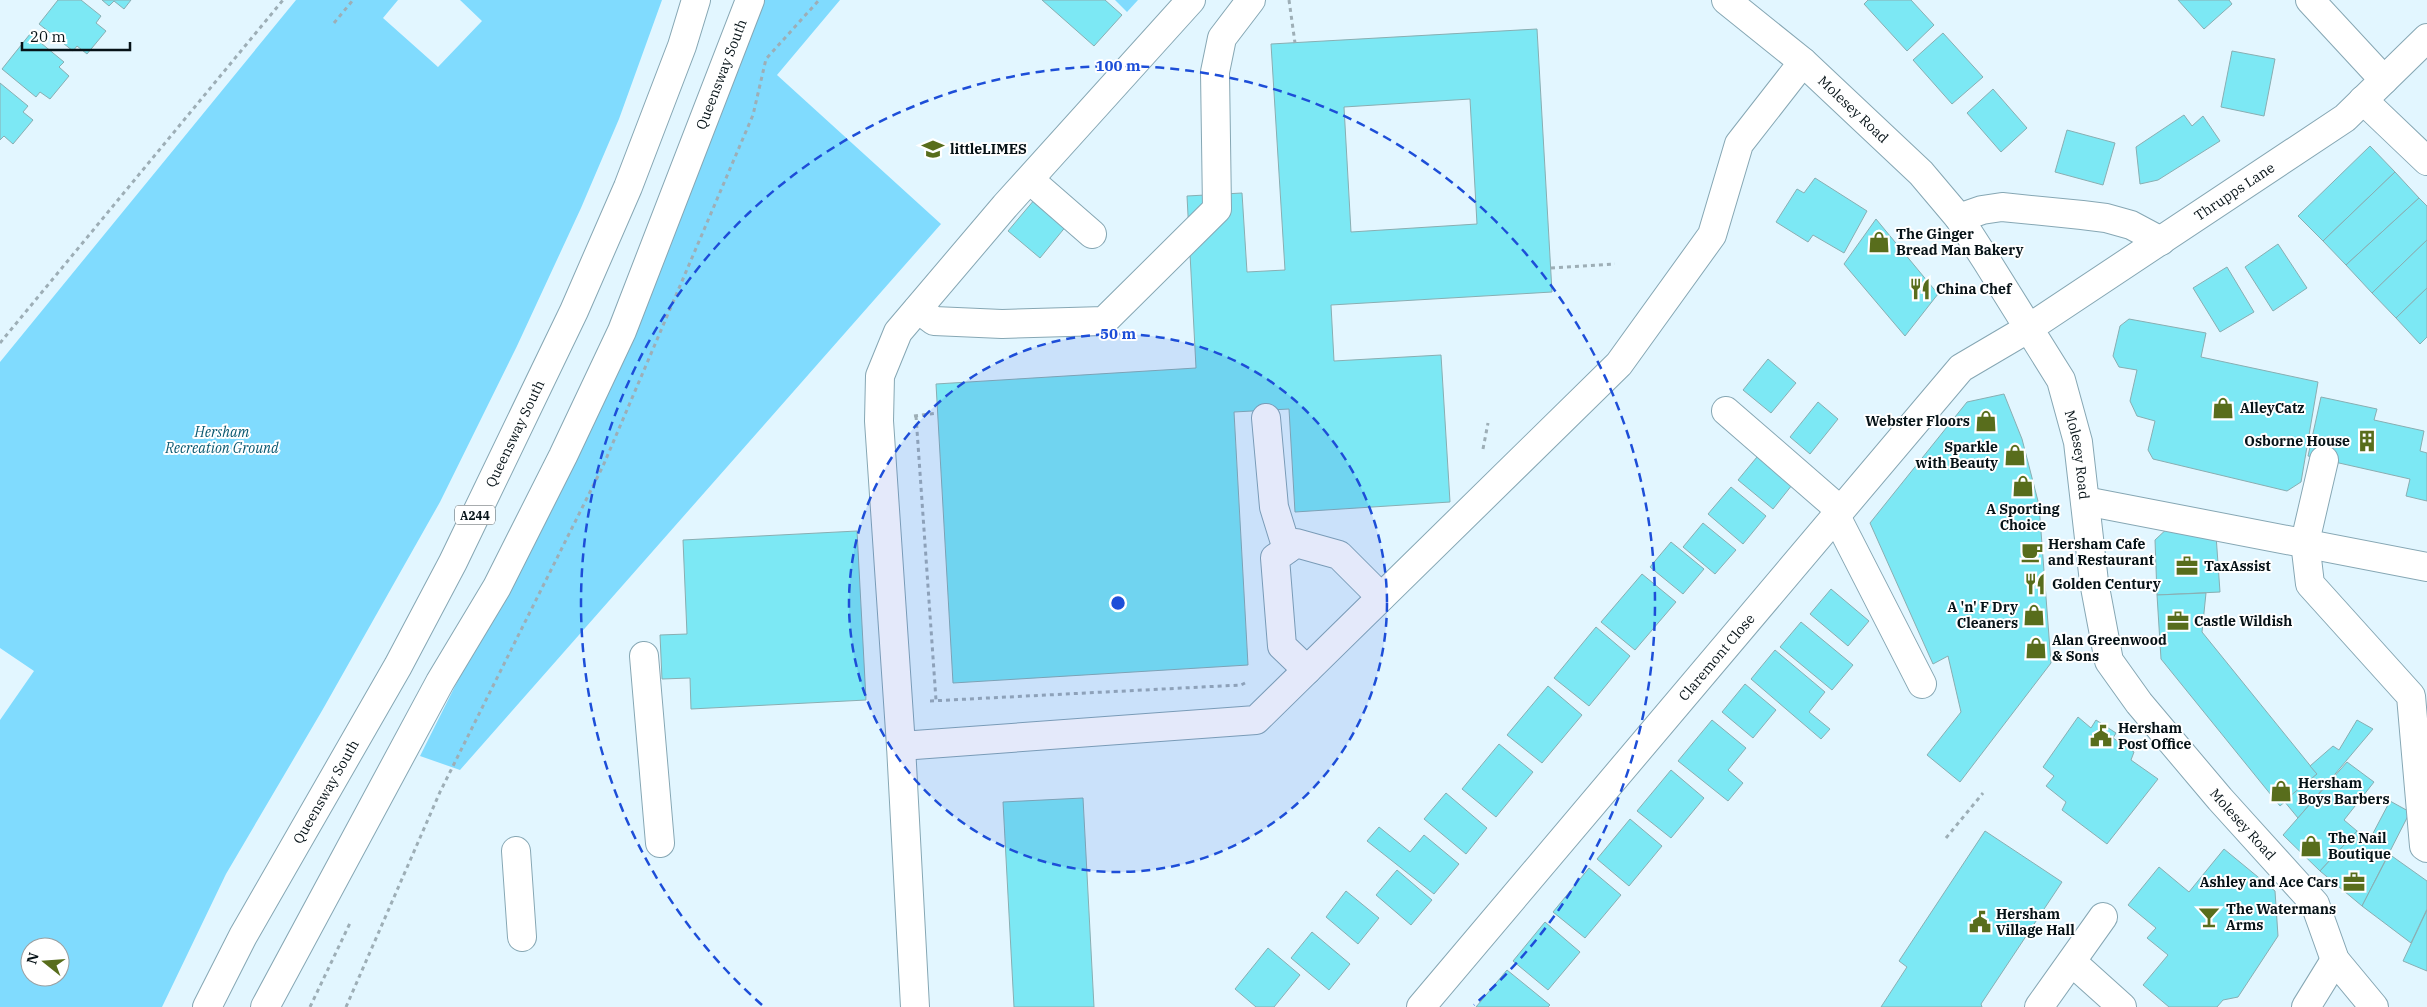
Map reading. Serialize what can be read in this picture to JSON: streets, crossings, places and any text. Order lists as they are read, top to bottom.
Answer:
{
  "streets": {
    "street": [
      "Queensway South",
      "Molesey Road",
      "Thrupps Lane",
      "A244",
      "Claremont Close"
    ]
  },
  "crossings": [
    ["Molesey Road", "Thrupps Lane"],
    ["Molesey Road", "Claremont Close"],
    ["Thrupps Lane", "Claremont Close"]
  ],
  "parks": ["Hersham Recreation Ground"],
  "places": {
    "school or university": ["littleLIMES"],
    "shop": [
      "The Ginger Bread Man Bakery",
      "AlleyCatz",
      "Webster Floors",
      "Sparkle with Beauty",
      "A Sporting Choice",
      "A 'n' F Dry Cleaners",
      "Alan Greenwood & Sons",
      "Hersham Boys Barbers",
      "The Nail Boutique"
    ],
    "restaurant": ["China Chef", "Golden Century"],
    "building": ["Osborne House"],
    "cafe": ["Hersham Cafe and Restaurant"],
    "office": ["TaxAssist", "Castle Wildish", "Ashley and Ace Cars"],
    "public building": ["Hersham Post Office", "Hersham Village Hall"],
    "bar": ["The Watermans Arms"]
  },
  "scale_bar": "20 m",
  "north": "left",
  "rings": ["100 m", "50 m"]
}
